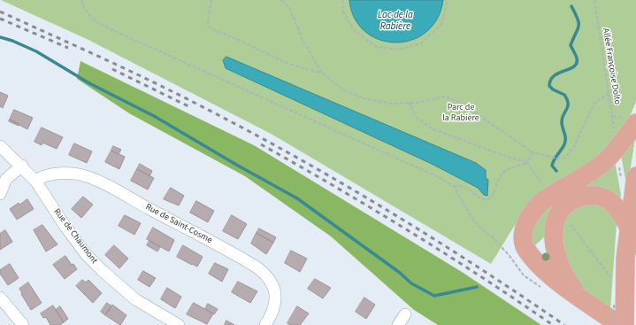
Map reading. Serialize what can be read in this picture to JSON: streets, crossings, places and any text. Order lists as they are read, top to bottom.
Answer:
{
  "streets": {
    "street": ["Rue de Saint-Cosme", "Rue de Chaumont"],
    "path": ["Allée Françoise Dolto"]
  },
  "crossings": [
    ["Rue de Saint-Cosme", "Rue de Chaumont"]
  ],
  "water": ["Lac de la Rabière"],
  "parks": ["Parc de la Rabière"]
}
